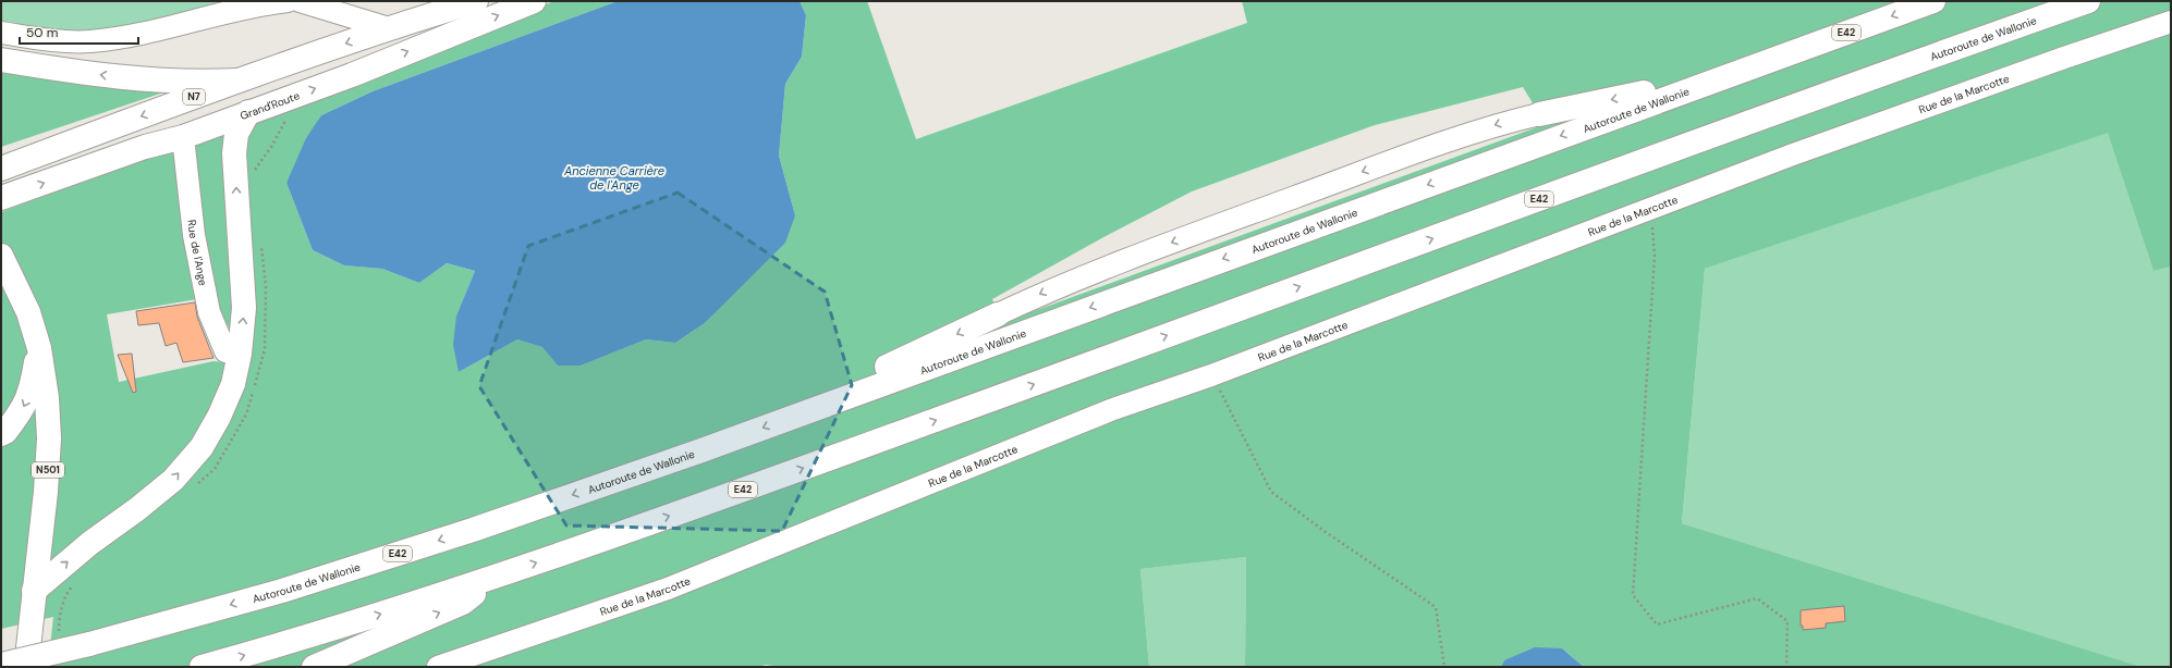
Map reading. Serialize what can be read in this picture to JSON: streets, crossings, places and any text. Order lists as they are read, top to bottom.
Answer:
{
  "streets": {
    "main road": [
      "E42",
      "Autoroute de Wallonie",
      "N7",
      "Grand'Route",
      "N501"
    ],
    "street": ["Rue de la Marcotte", "Rue de l'Ange"]
  },
  "crossings": [
    ["Grand'Route", "Rue de l'Ange"]
  ],
  "water": ["Ancienne Carrière de l'Ange"],
  "scale_bar": "50 m"
}
